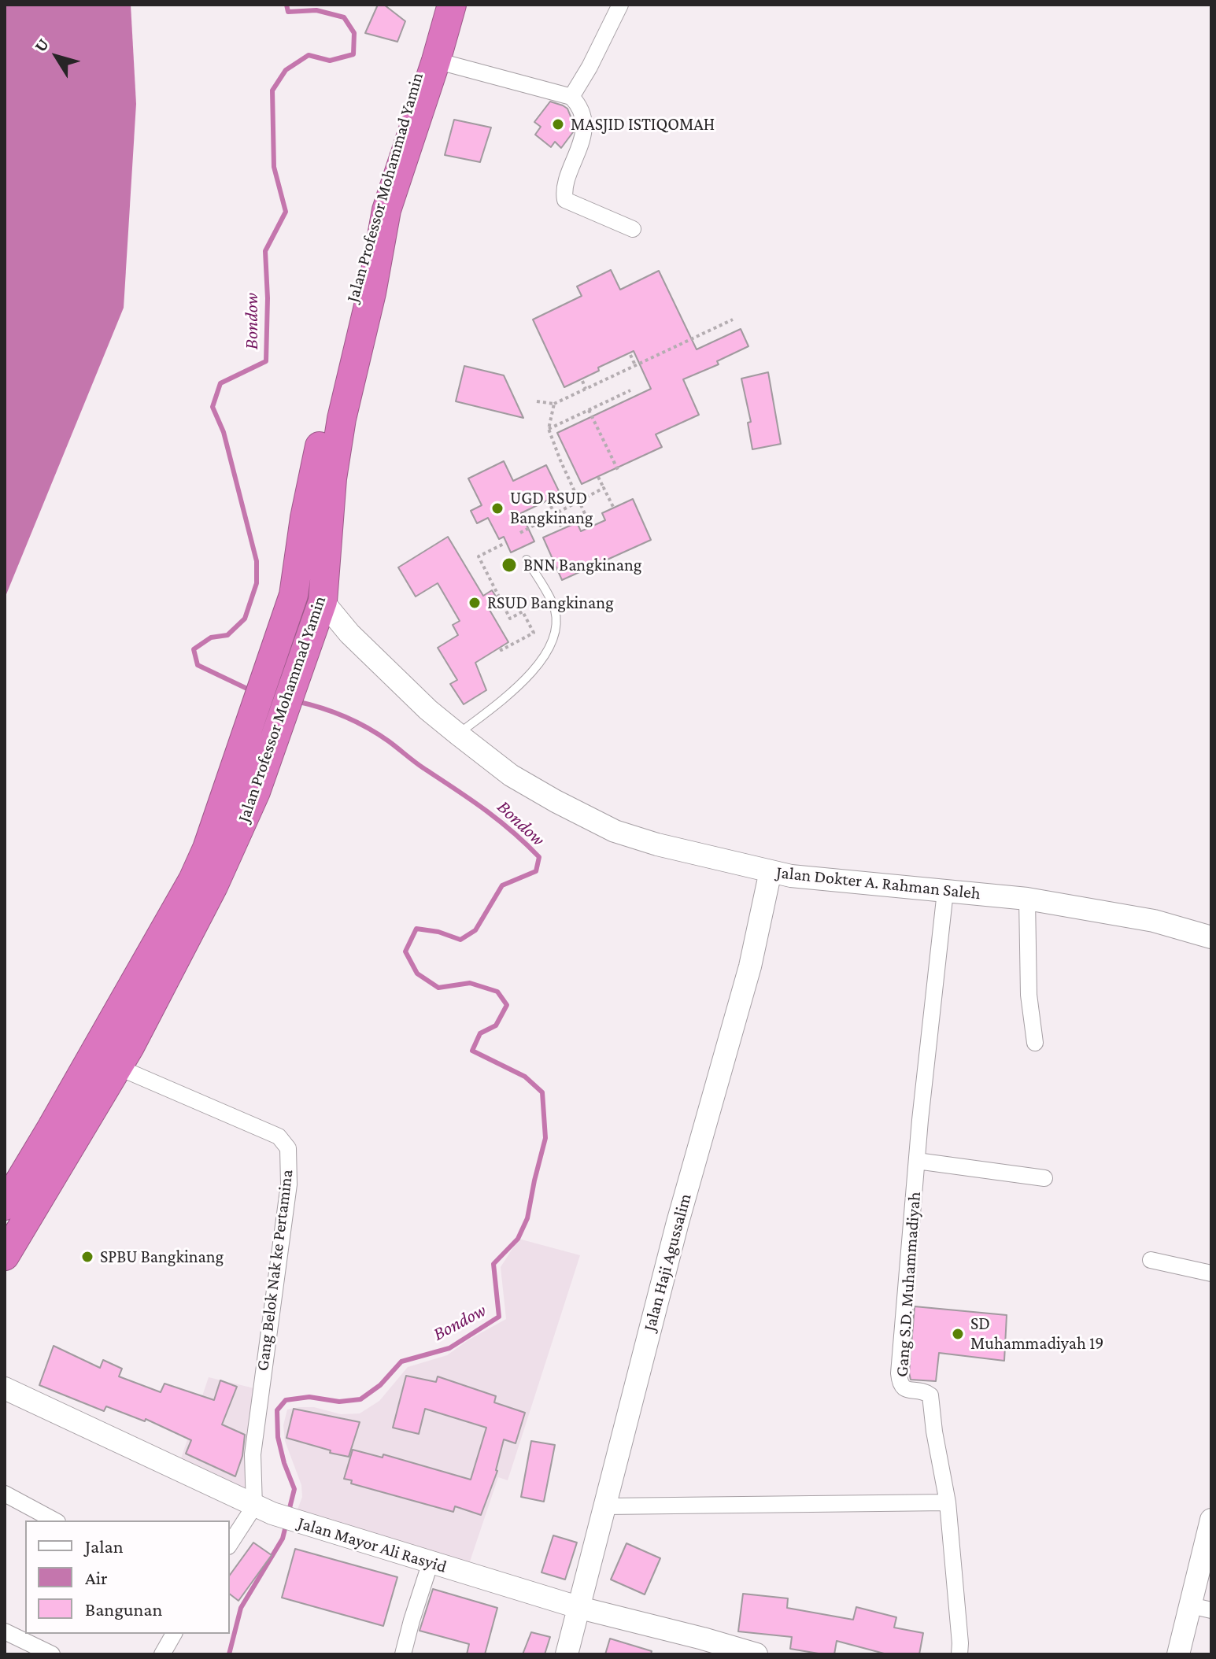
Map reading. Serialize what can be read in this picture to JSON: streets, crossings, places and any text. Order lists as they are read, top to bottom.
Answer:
{
  "streets": {
    "highway": ["Jalan Professor Mohammad Yamin"],
    "street": [
      "Jalan Dokter A. Rahman Saleh",
      "Jalan Haji Agussalim",
      "Gang Belok Nak ke Pertamina",
      "Gang S.D. Muhammadiyah",
      "Jalan Mayor Ali Rasyid"
    ]
  },
  "crossings": [
    ["Jalan Professor Mohammad Yamin", "Jalan Dokter A. Rahman Saleh"],
    ["Jalan Professor Mohammad Yamin", "Gang Belok Nak ke Pertamina"],
    ["Jalan Dokter A. Rahman Saleh", "Jalan Haji Agussalim"],
    ["Jalan Dokter A. Rahman Saleh", "Gang S.D. Muhammadiyah"],
    ["Jalan Haji Agussalim", "Jalan Mayor Ali Rasyid"],
    ["Gang Belok Nak ke Pertamina", "Jalan Mayor Ali Rasyid"]
  ],
  "water": ["Bondow"],
  "places": [
    "MASJID ISTIQOMAH",
    "UGD RSUD Bangkinang",
    "BNN Bangkinang",
    "RSUD Bangkinang",
    "SPBU Bangkinang",
    "SD Muhammadiyah 19"
  ],
  "legend": ["Jalan", "Air", "Bangunan"],
  "north": "top left"
}
